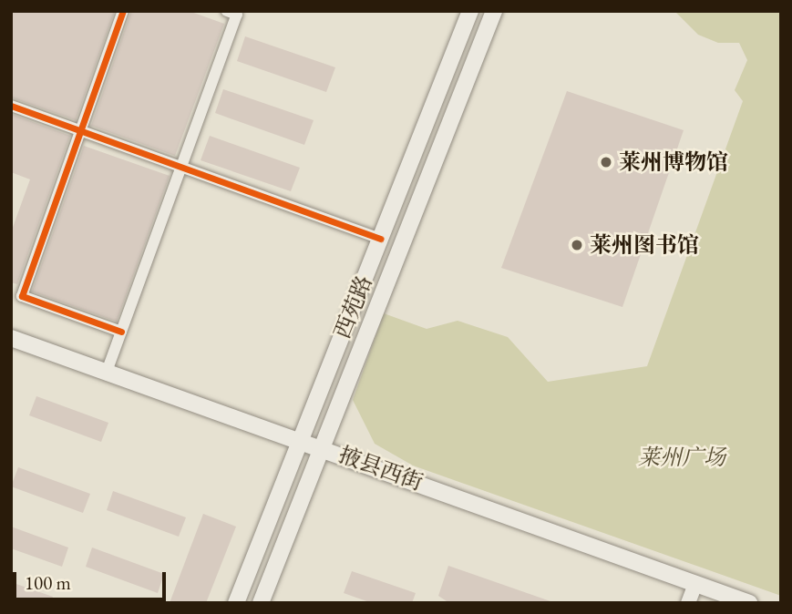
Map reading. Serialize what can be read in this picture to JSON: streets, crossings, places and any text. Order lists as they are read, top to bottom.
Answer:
{
  "streets": {
    "main road": ["西苑路", "掖县西街"]
  },
  "crossings": [
    ["西苑路", "掖县西街"]
  ],
  "parks": ["莱州广场"],
  "places": ["莱州博物馆", "莱州图书馆"],
  "scale_bar": "100 m"
}
